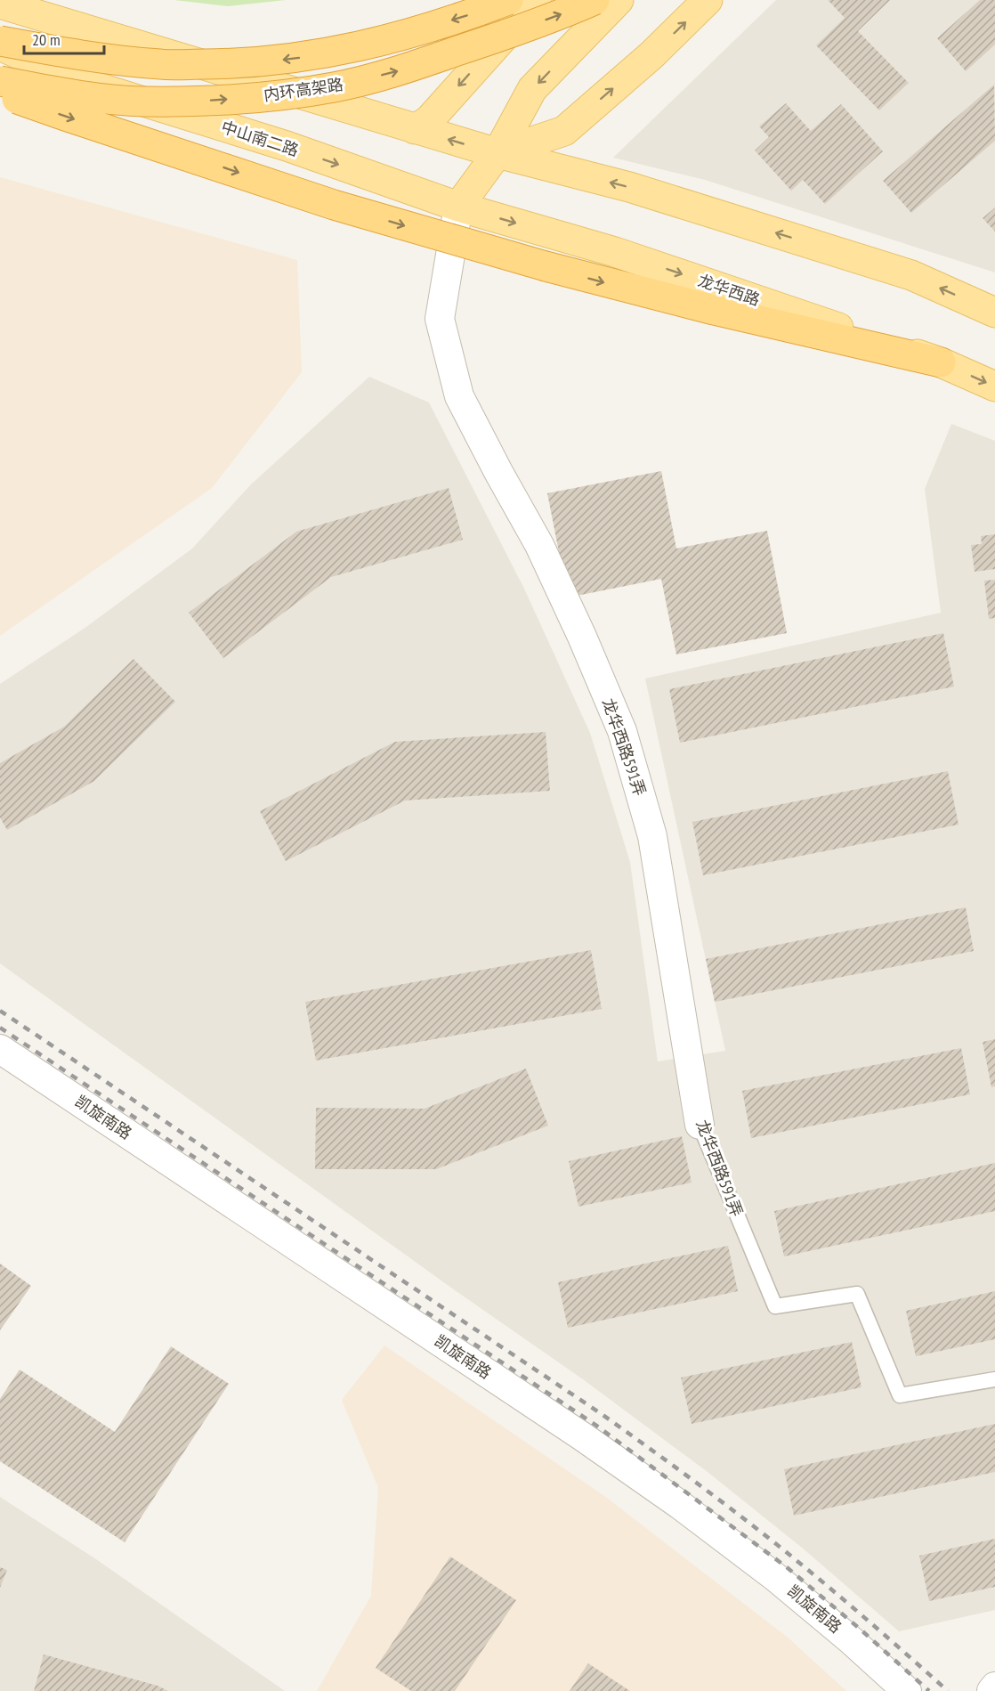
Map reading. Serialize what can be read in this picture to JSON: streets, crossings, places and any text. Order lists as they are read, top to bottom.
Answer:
{
  "streets": {
    "highway": ["内环高架路"],
    "main road": ["中山南二路", "龙华西路"],
    "street": ["龙华西路591弄", "凯旋南路"]
  },
  "crossings": [
    ["中山南二路", "龙华西路"],
    ["中山南二路", "龙华西路591弄"],
    ["龙华西路", "龙华西路591弄"]
  ],
  "scale_bar": "20 m"
}
